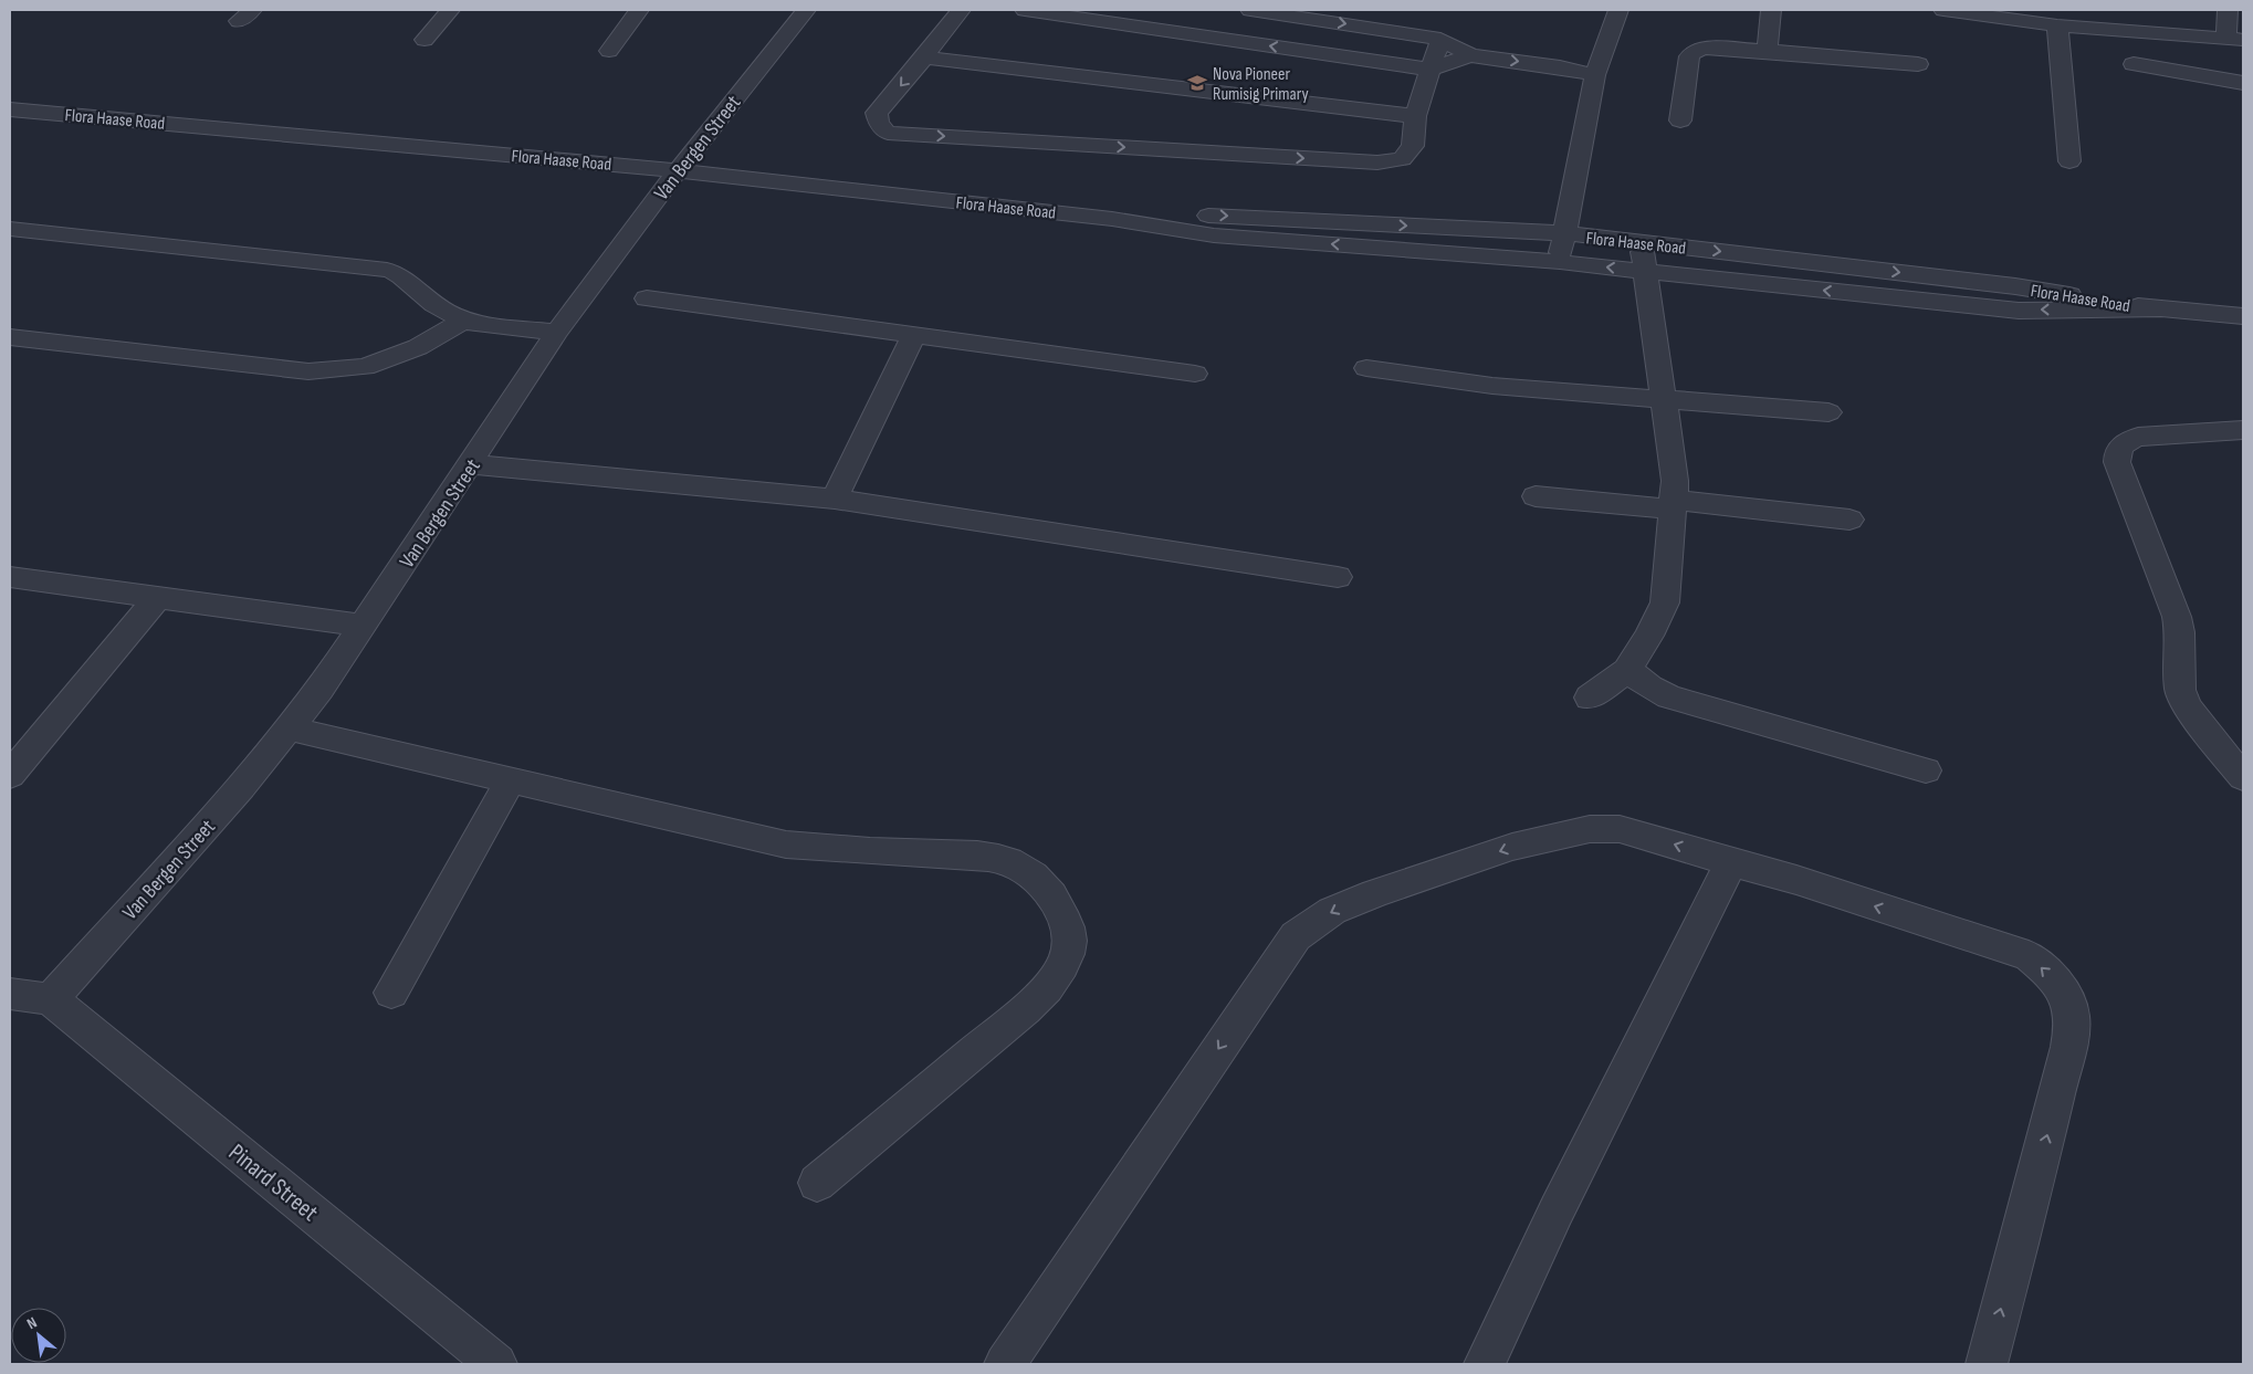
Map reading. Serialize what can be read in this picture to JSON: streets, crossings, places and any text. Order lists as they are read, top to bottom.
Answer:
{
  "streets": {
    "street": ["Flora Haase Road", "Van Bergen Street", "Pinard Street"]
  },
  "crossings": [
    ["Flora Haase Road", "Van Bergen Street"],
    ["Van Bergen Street", "Pinard Street"]
  ],
  "places": {
    "school or university": ["Nova Pioneer Rumisig Primary"]
  },
  "north": "top left"
}
